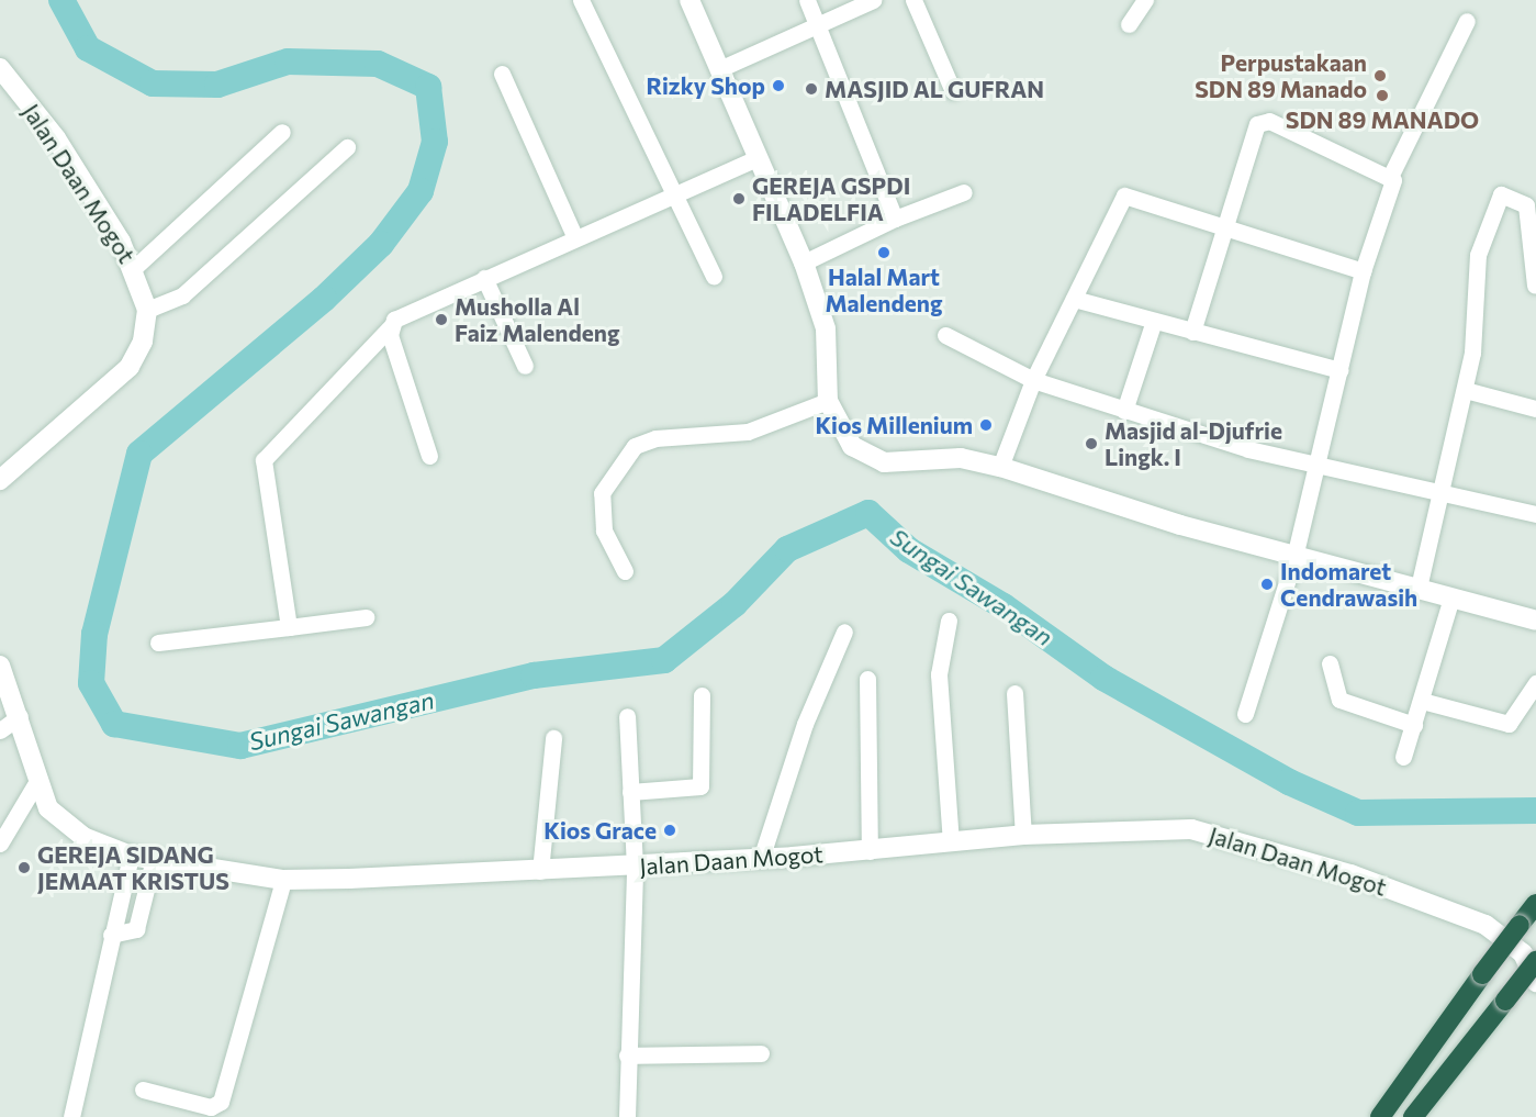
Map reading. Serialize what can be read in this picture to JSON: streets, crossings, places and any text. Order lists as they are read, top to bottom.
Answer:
{
  "streets": {
    "main road": ["Jalan Daan Mogot"]
  },
  "water": ["Sungai Sawangan"],
  "places": [
    "Perpustakaan SDN 89 Manado",
    "Rizky Shop",
    "MASJID AL GUFRAN",
    "SDN 89 MANADO",
    "GEREJA GSPDI FILADELFIA",
    "Halal Mart Malendeng",
    "Musholla Al Faiz Malendeng",
    "Kios Millenium",
    "Masjid al-Djufrie Lingk. I",
    "Indomaret Cendrawasih",
    "Kios Grace",
    "GEREJA SIDANG JEMAAT KRISTUS"
  ]
}
